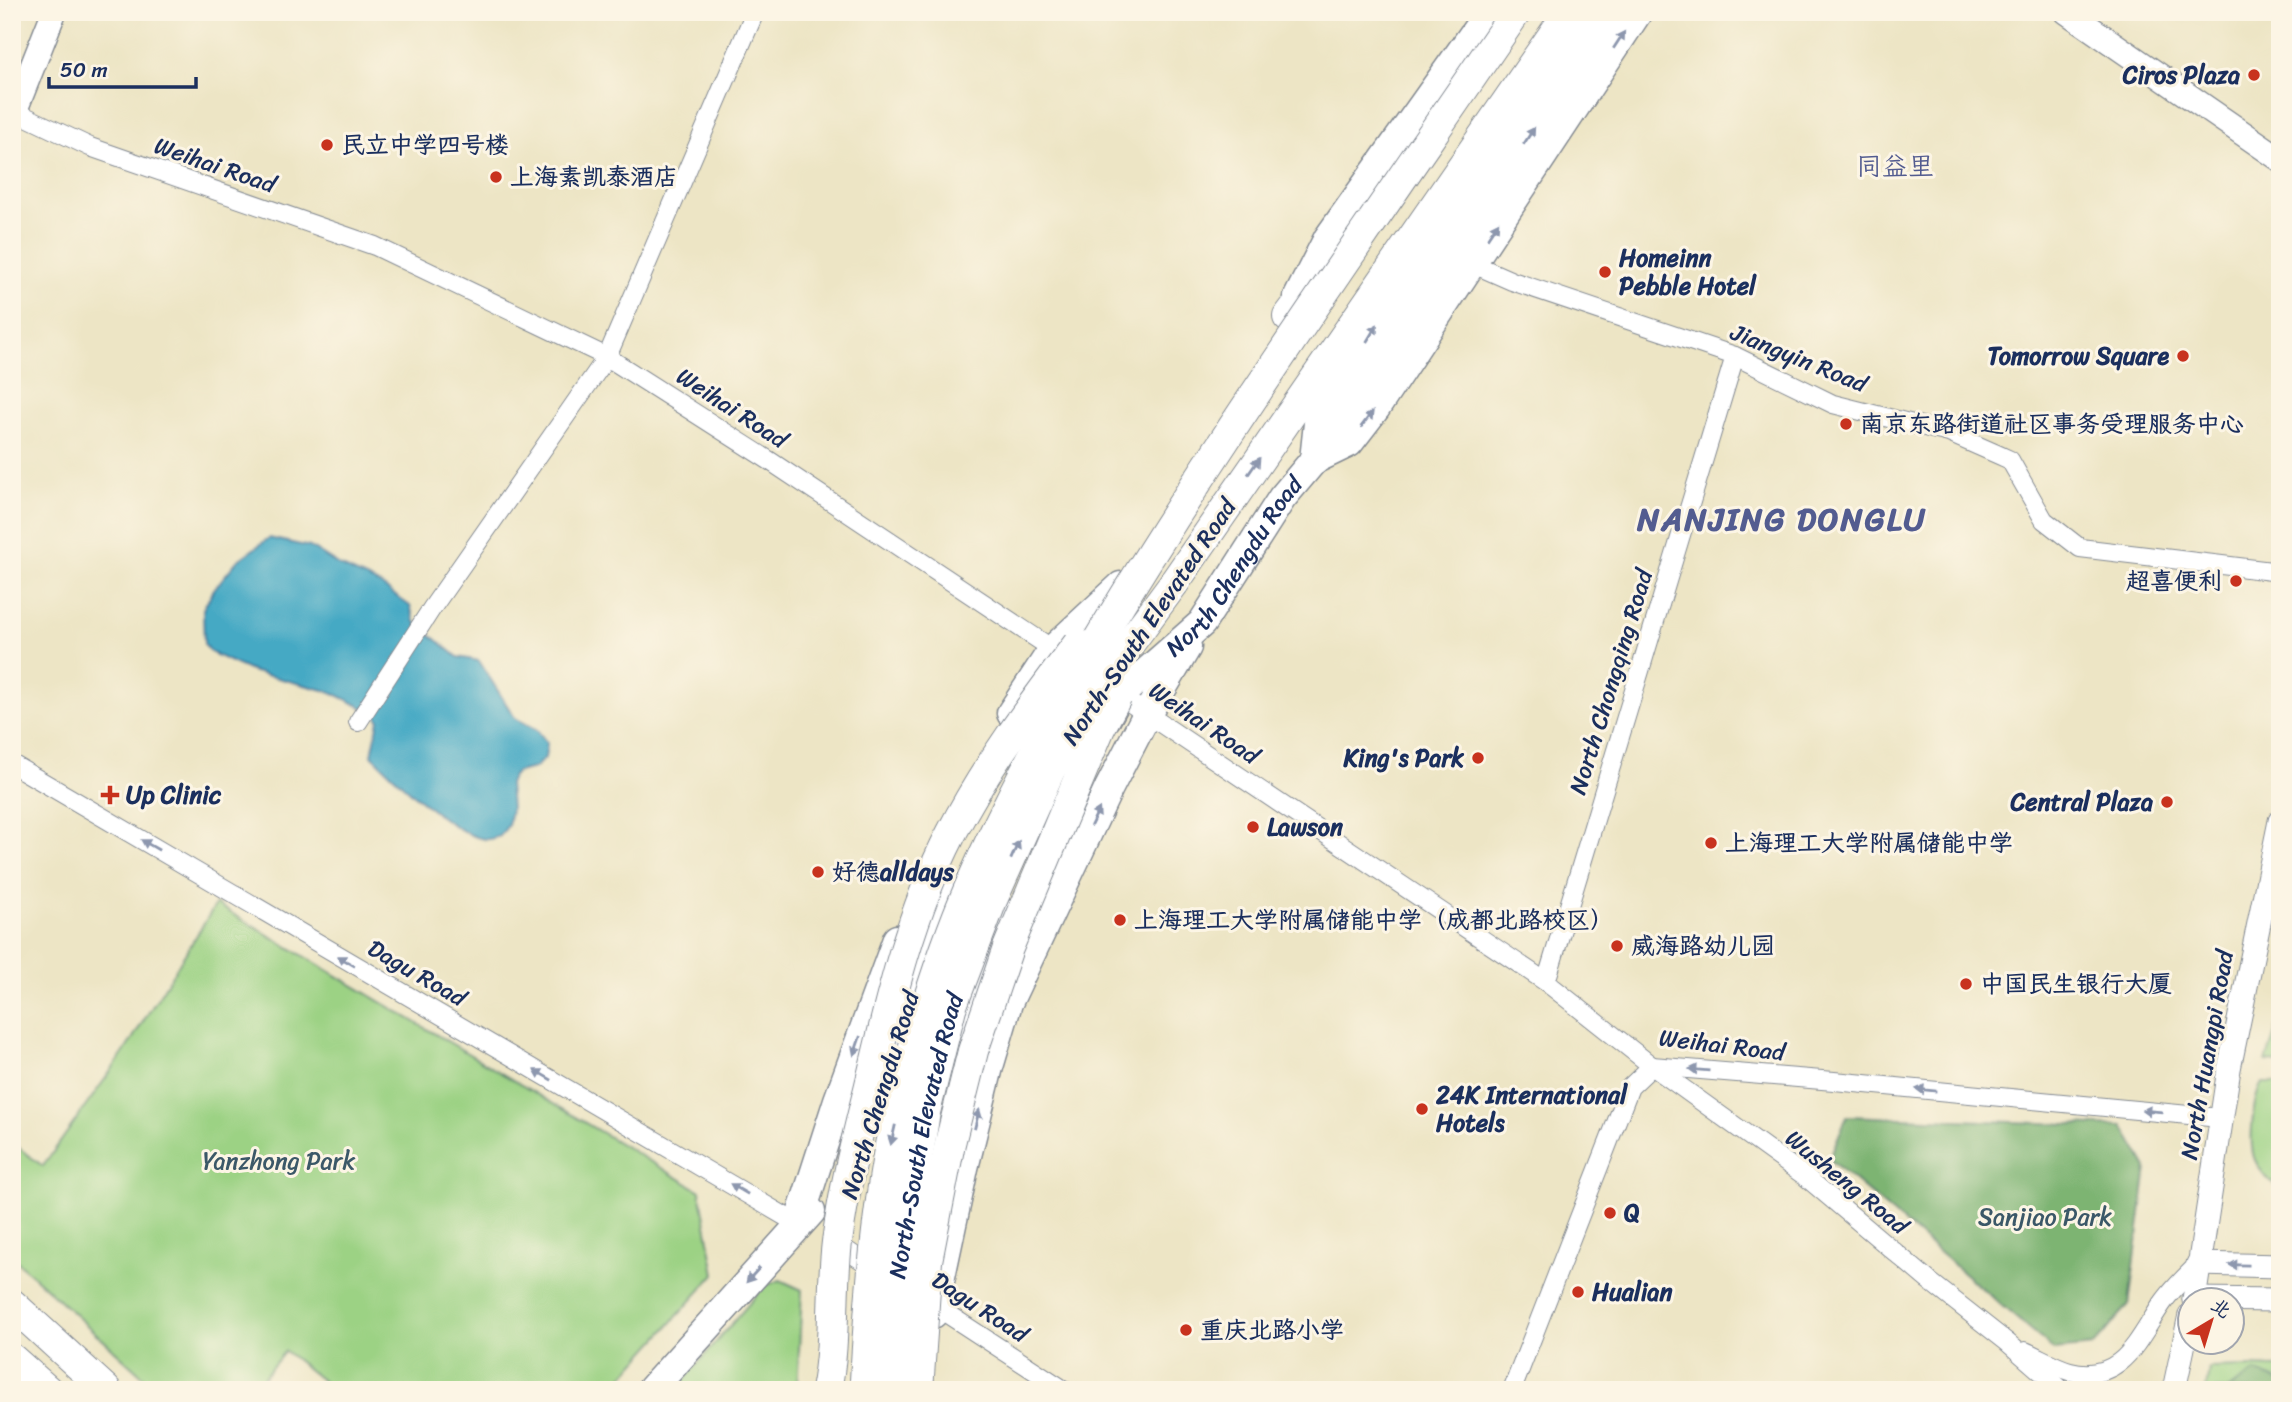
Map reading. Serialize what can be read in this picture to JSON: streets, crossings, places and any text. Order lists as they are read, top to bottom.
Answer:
{
  "streets": {
    "highway": ["North-South Elevated Road"],
    "main road": ["North Chengdu Road"],
    "street": [
      "Weihai Road",
      "Jiangyin Road",
      "North Chongqing Road",
      "Dagu Road",
      "North Huangpi Road",
      "Wusheng Road"
    ]
  },
  "crossings": [
    ["Weihai Road", "North Chengdu Road"],
    ["Weihai Road", "North Chongqing Road"],
    ["Weihai Road", "North Huangpi Road"],
    ["Weihai Road", "Wusheng Road"],
    ["Jiangyin Road", "North Chongqing Road"],
    ["North Chengdu Road", "North-South Elevated Road"],
    ["North Chengdu Road", "Dagu Road"],
    ["North Huangpi Road", "Wusheng Road"]
  ],
  "one_way": ["Dagu Road"],
  "districts": ["同益里", "NANJING DONGLU"],
  "parks": ["Yanzhong Park", "Sanjiao Park"],
  "places": {
    "other": [
      "Ciros Plaza",
      "民立中学四号楼",
      "上海素凯泰酒店",
      "Homeinn Pebble Hotel",
      "Tomorrow Square",
      "南京东路街道社区事务受理服务中心",
      "超喜便利",
      "King's Park",
      "Central Plaza",
      "Lawson",
      "上海理工大学附属储能中学",
      "好德alldays",
      "上海理工大学附属储能中学（成都北路校区）",
      "威海路幼儿园",
      "中国民生银行大厦",
      "24K International Hotels",
      "Q",
      "Hualian",
      "重庆北路小学"
    ],
    "health": ["Up Clinic"]
  },
  "scale_bar": "50 m",
  "north": "top right"
}
